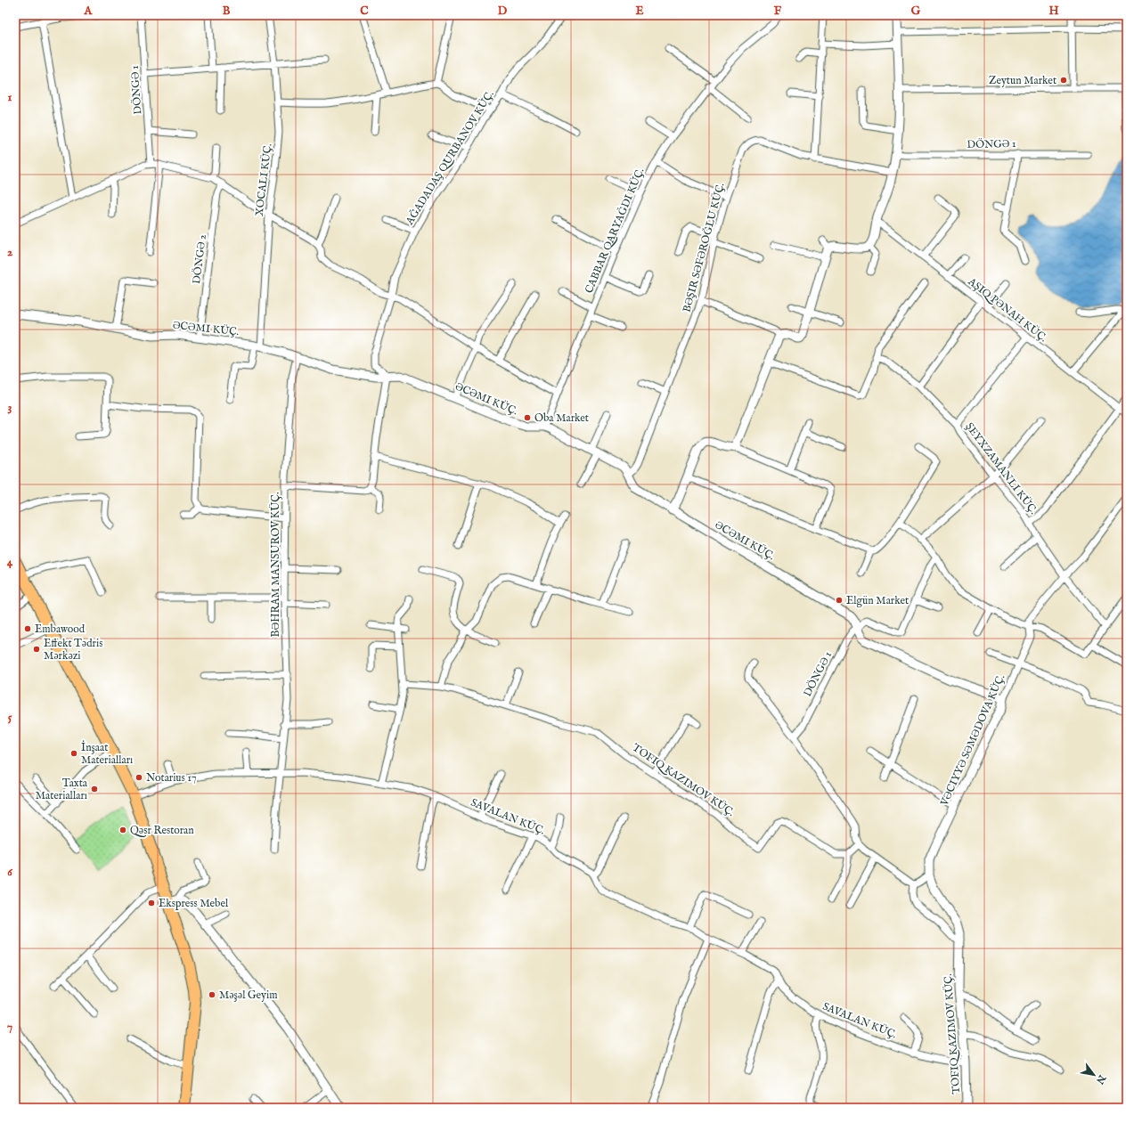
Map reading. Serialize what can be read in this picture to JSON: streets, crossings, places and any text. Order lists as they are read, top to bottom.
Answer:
{
  "streets": {
    "street": [
      "DÖNGƏ 1",
      "AĞADADAŞ QURBANOV KÜÇ.",
      "BƏŞIR SƏFƏROĞLU KÜÇ.",
      "DÖNGƏ 2",
      "ƏCƏMI KÜÇ.",
      "BƏHRAM MANSUROV KÜÇ.",
      "VƏCIYYƏ SƏMƏDOVA KÜÇ.",
      "SAVALAN KÜÇ."
    ]
  },
  "crossings": [
    ["DÖNGƏ 1", "ƏCƏMI KÜÇ."],
    ["AĞADADAŞ QURBANOV KÜÇ.", "ƏCƏMI KÜÇ."],
    ["BƏŞIR SƏFƏROĞLU KÜÇ.", "ƏCƏMI KÜÇ."],
    ["DÖNGƏ 2", "ƏCƏMI KÜÇ."],
    ["ƏCƏMI KÜÇ.", "BƏHRAM MANSUROV KÜÇ."],
    ["ƏCƏMI KÜÇ.", "VƏCIYYƏ SƏMƏDOVA KÜÇ."],
    ["BƏHRAM MANSUROV KÜÇ.", "SAVALAN KÜÇ."]
  ],
  "places": [
    "Zeytun Market",
    "Oba Market",
    "Elgün Market",
    "Embawood",
    "Effekt Tədris Mərkəzi",
    "İnşaat Materialları",
    "Notarius 17",
    "Taxta Materialları",
    "Qəsr Restoran",
    "Ekspress Mebel",
    "Məşəl Geyim"
  ],
  "north": "bottom right",
  "grid": {
    "columns": [
      "A",
      "B",
      "C",
      "D",
      "E",
      "F",
      "G",
      "H"
    ],
    "rows": [
      "1",
      "2",
      "3",
      "4",
      "5",
      "6",
      "7"
    ]
  }
}
